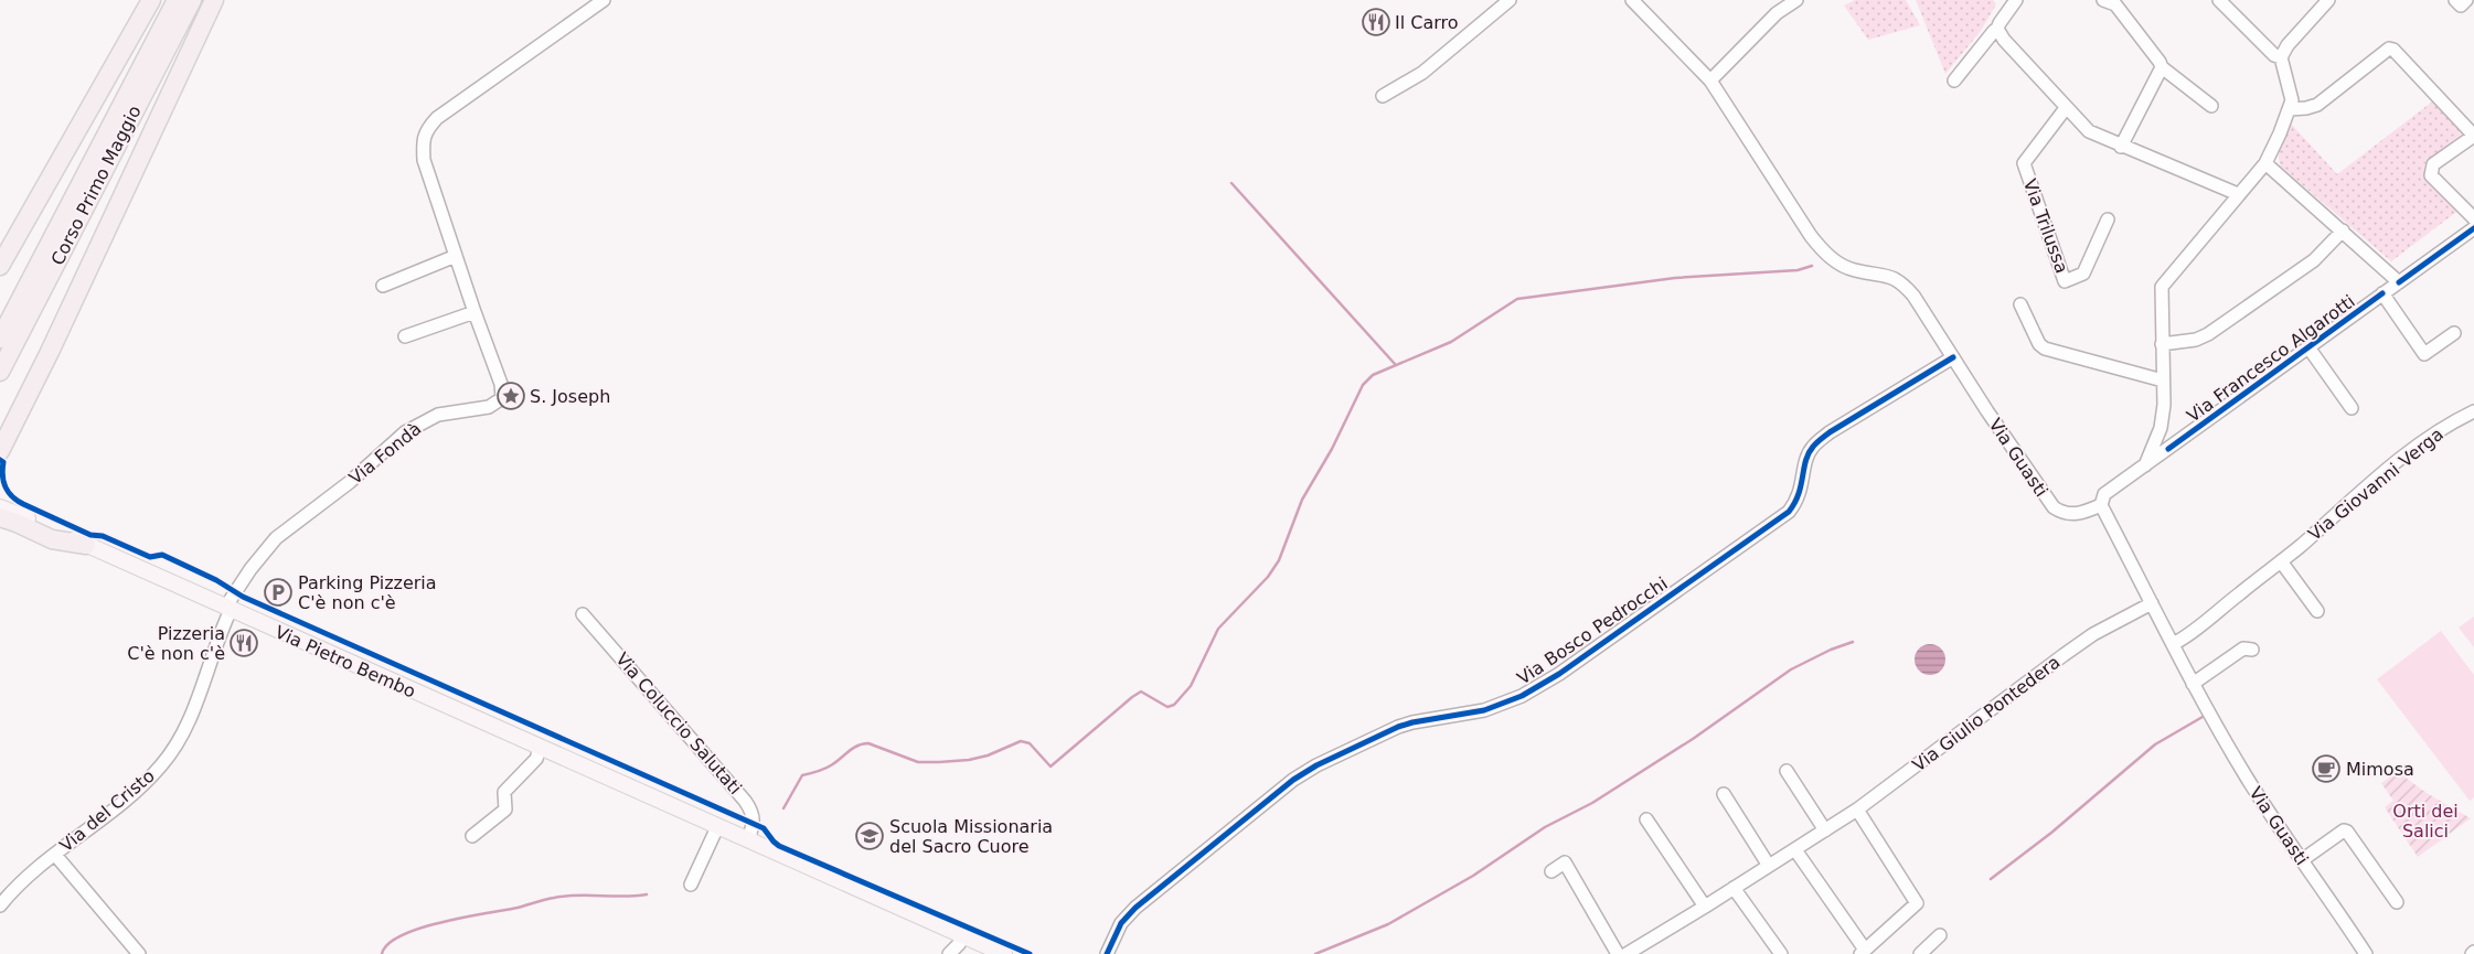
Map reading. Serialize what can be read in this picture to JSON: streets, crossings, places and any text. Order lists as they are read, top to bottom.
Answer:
{
  "streets": {
    "highway": ["Corso Primo Maggio"],
    "main road": ["Via Pietro Bembo"],
    "street": [
      "Via Trilussa",
      "Via Francesco Algarotti",
      "Via Fondà",
      "Via Guasti",
      "Via Giovanni Verga",
      "Via Bosco Pedrocchi",
      "Via Giulio Pontedera",
      "Via Coluccio Salutati",
      "Via del Cristo"
    ]
  },
  "crossings": [
    ["Via Francesco Algarotti", "Via Guasti"],
    ["Via Fondà", "Via Pietro Bembo"],
    ["Via Fondà", "Via del Cristo"],
    ["Via Guasti", "Via Giovanni Verga"],
    ["Via Guasti", "Via Bosco Pedrocchi"],
    ["Via Guasti", "Via Giulio Pontedera"],
    ["Via Pietro Bembo", "Via Coluccio Salutati"],
    ["Via Pietro Bembo", "Via del Cristo"]
  ],
  "parks": ["Orti dei Salici"],
  "places": {
    "restaurant": ["Il Carro", "Pizzeria C'è non c'è"],
    "place": ["S. Joseph"],
    "parking": ["Parking Pizzeria C'è non c'è"],
    "cafe": ["Mimosa"],
    "school or university": ["Scuola Missionaria del Sacro Cuore"]
  }
}
